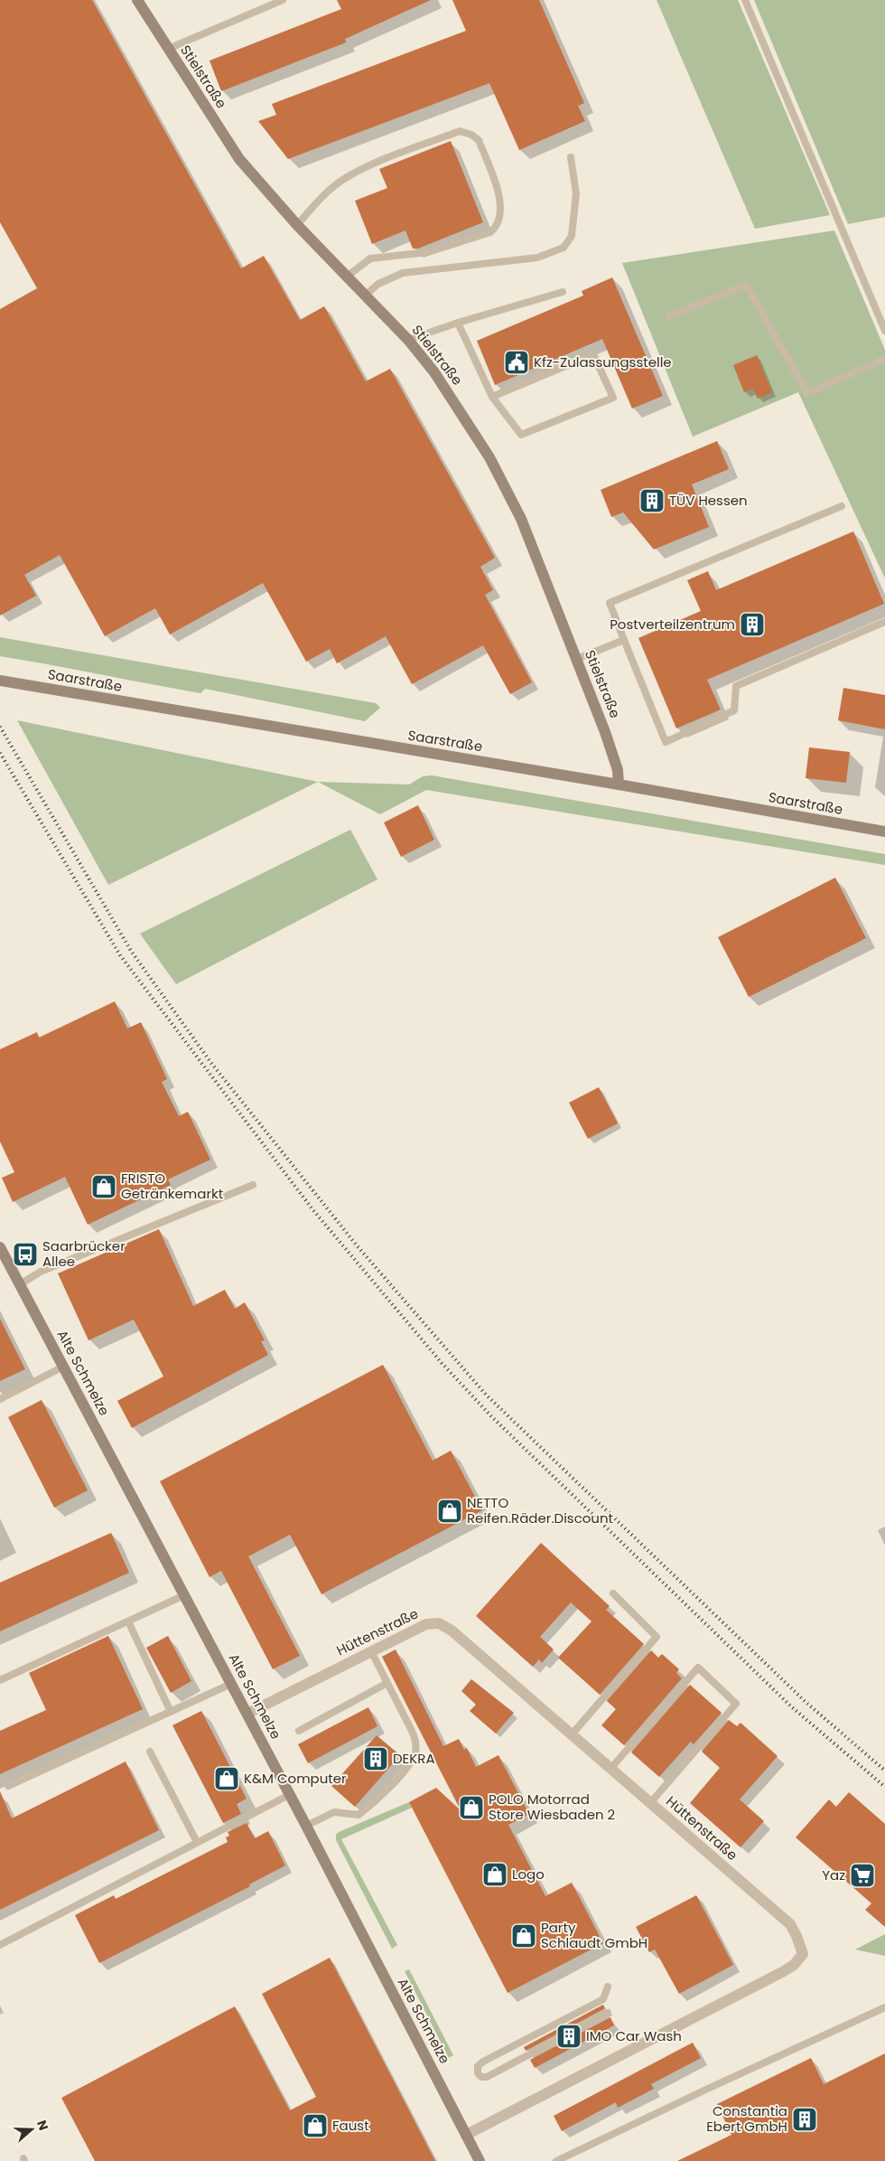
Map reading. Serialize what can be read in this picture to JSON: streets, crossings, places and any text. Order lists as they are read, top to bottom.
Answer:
{
  "streets": {
    "street": [
      "Stielstraße",
      "Saarstraße",
      "Alte Schmelze",
      "Hüttenstraße"
    ]
  },
  "crossings": [
    ["Stielstraße", "Saarstraße"],
    ["Alte Schmelze", "Hüttenstraße"]
  ],
  "places": {
    "public building": ["Kfz-Zulassungsstelle"],
    "building": [
      "TÜV Hessen",
      "Postverteilzentrum",
      "DEKRA",
      "IMO Car Wash",
      "Constantia Ebert GmbH"
    ],
    "shop": [
      "FRISTO Getränkemarkt",
      "NETTO Reifen.Räder.Discount",
      "K&M Computer",
      "POLO Motorrad Store Wiesbaden 2",
      "Logo",
      "Party Schlaudt GmbH",
      "Faust"
    ],
    "bus stop": ["Saarbrücker Allee"],
    "supermarket": ["Yaz"]
  },
  "north": "right"
}
